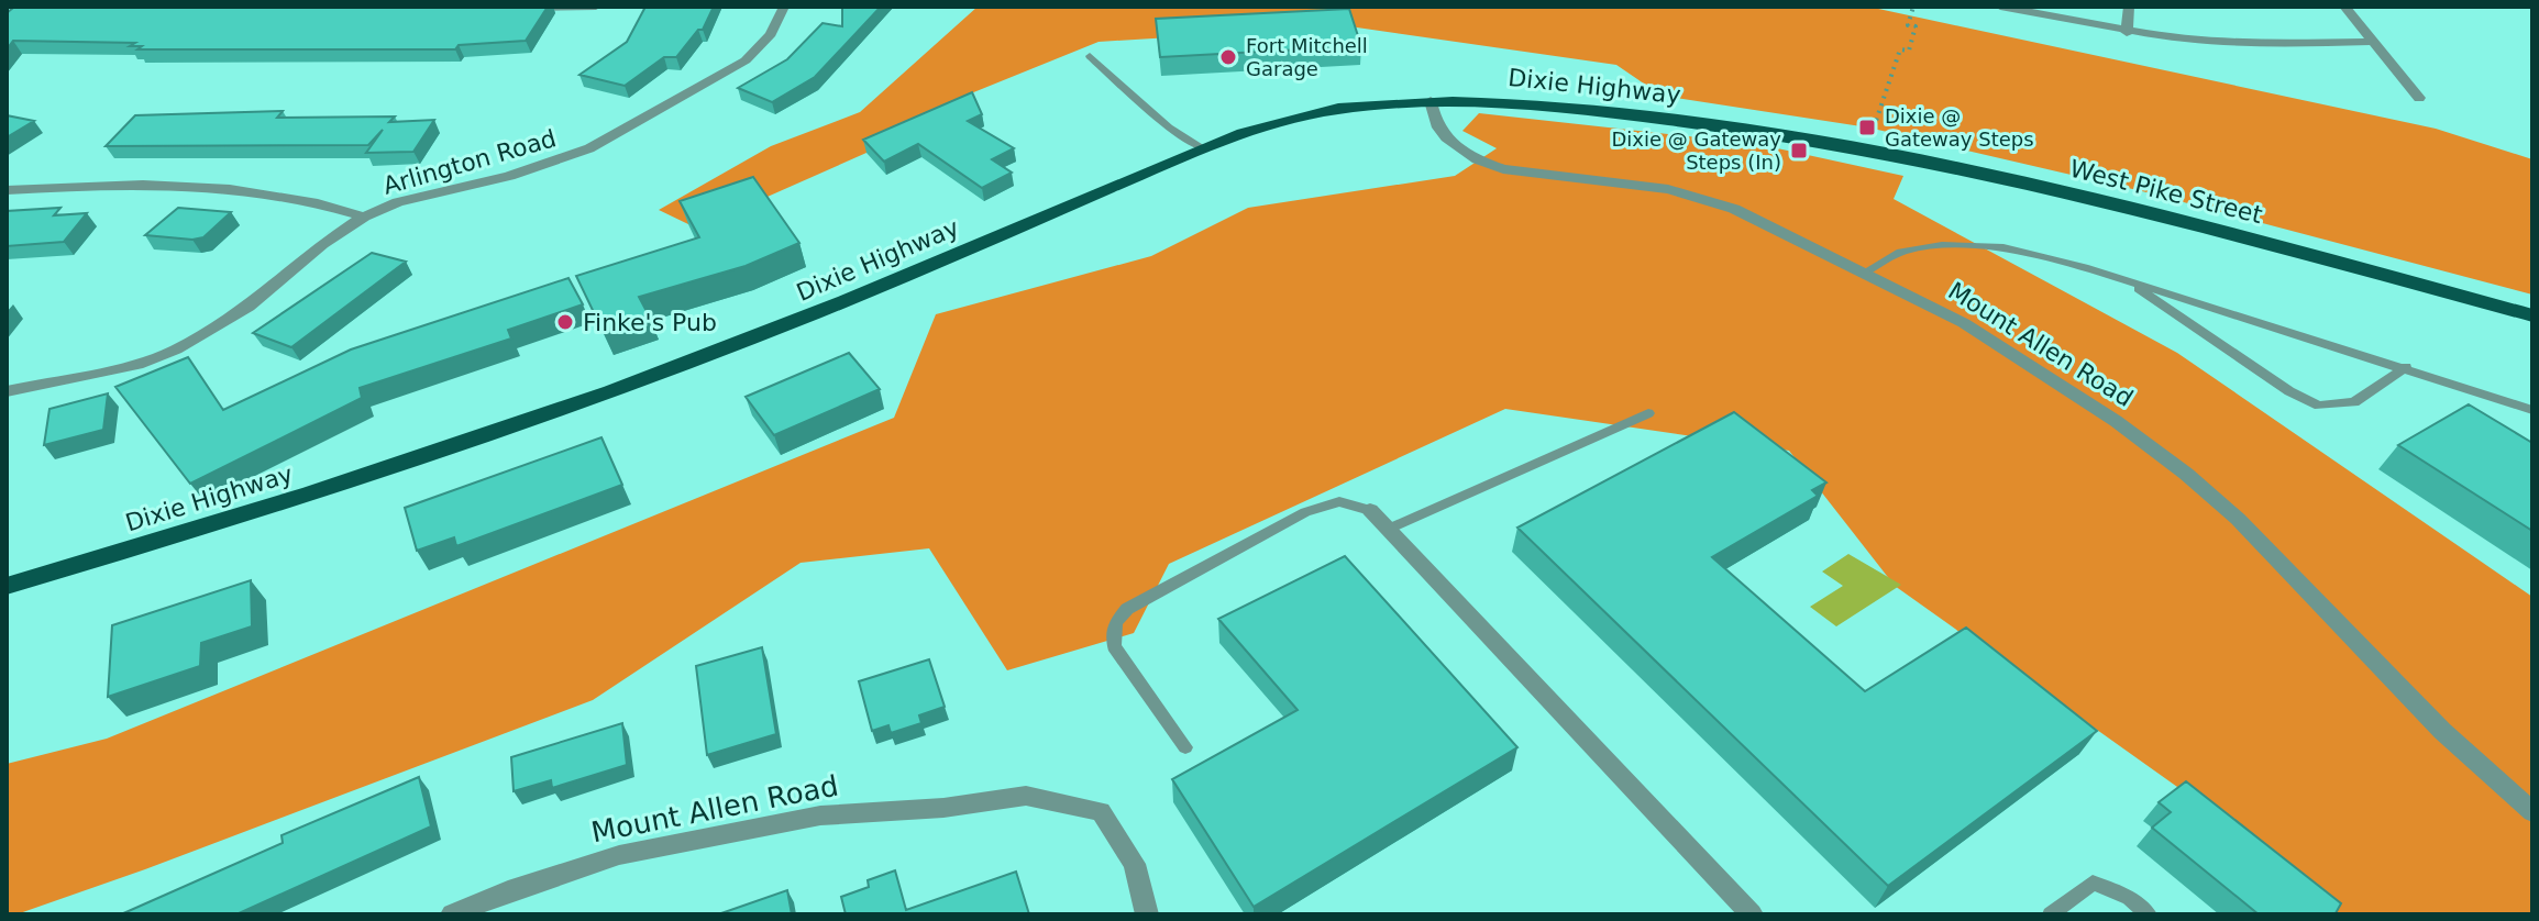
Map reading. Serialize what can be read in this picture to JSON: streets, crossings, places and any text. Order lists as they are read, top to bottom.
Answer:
{
  "streets": {
    "main road": ["Dixie Highway", "West Pike Street"],
    "street": ["Arlington Road", "Mount Allen Road"]
  },
  "crossings": [
    ["Dixie Highway", "West Pike Street"],
    ["Dixie Highway", "Mount Allen Road"]
  ],
  "places": {
    "other": ["Fort Mitchell Garage", "Finke's Pub"],
    "transit": ["Dixie @ Gateway Steps", "Dixie @ Gateway Steps (In)"]
  }
}
